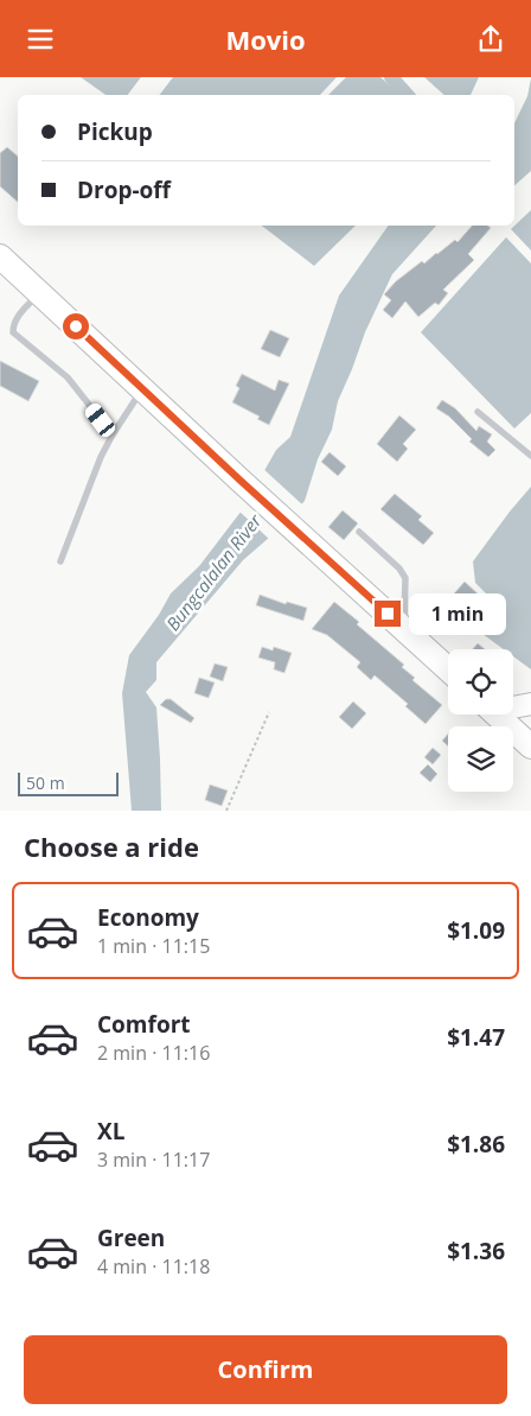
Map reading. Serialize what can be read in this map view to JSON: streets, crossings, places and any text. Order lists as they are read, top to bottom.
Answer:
{
  "water": ["Bungcalalan River"],
  "scale_bar": "50 m",
  "page": {
    "header": "Movio",
    "banner": ["Pickup", "Drop-off"],
    "bubble": "1 min",
    "scale": "50 m",
    "heading": "Choose a ride",
    "list": [
      {
        "name": "Economy",
        "note": "1 min · 11:15",
        "value": "$1.09"
      },
      {
        "name": "Comfort",
        "note": "2 min · 11:16",
        "value": "$1.47"
      },
      {
        "name": "XL",
        "note": "3 min · 11:17",
        "value": "$1.86"
      },
      {
        "name": "Green",
        "note": "4 min · 11:18",
        "value": "$1.36"
      }
    ],
    "buttons": "Confirm"
  }
}
